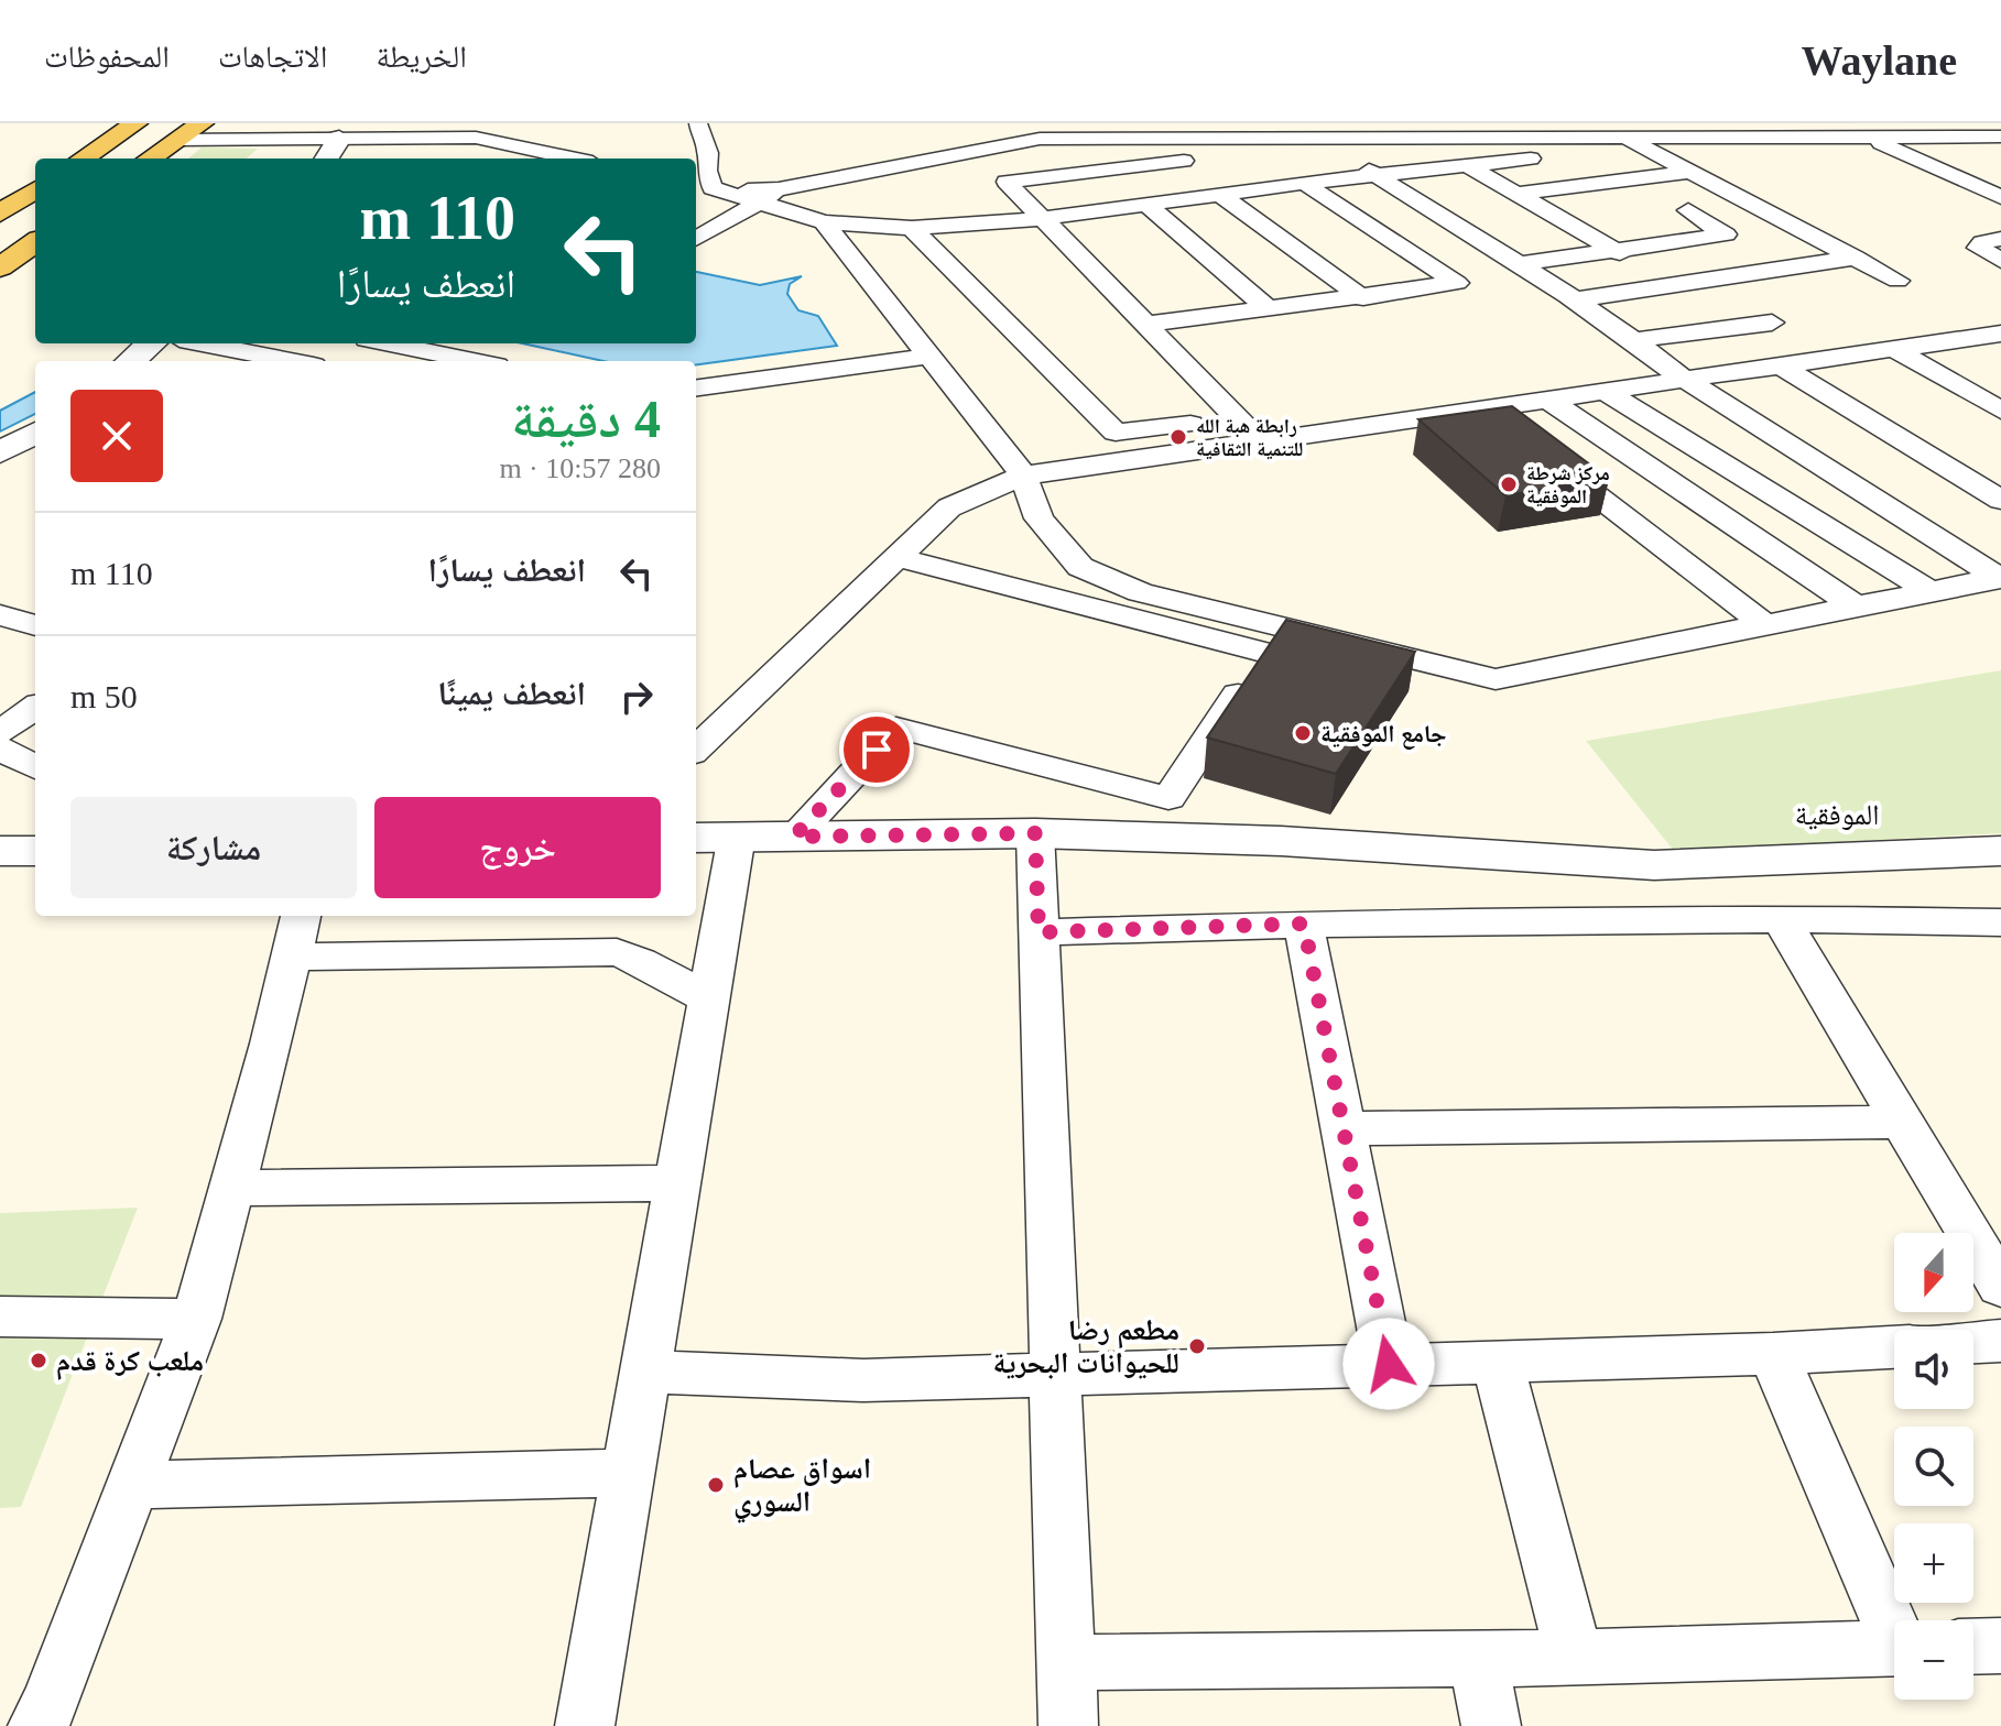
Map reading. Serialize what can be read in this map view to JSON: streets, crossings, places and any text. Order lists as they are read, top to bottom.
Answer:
{
  "districts": ["الموفقية"],
  "places": [
    "رابطة هبة الله للتنمية الثقافية",
    "مركز شرطة الموفقية",
    "جامع الموفقية",
    "مطعم رضا للحيوانات البحرية",
    "ملعب كرة قدم",
    "اسواق عصام السوري"
  ],
  "north": "bottom",
  "page": {
    "header": "Waylane",
    "nav": ["الخريطة", "الاتجاهات", "المحفوظات"],
    "turn": ["110 m", "انعطف يسارًا"],
    "heading": ["4 دقيقة", "280 m · 10:57"],
    "list": [
      {
        "name": "انعطف يسارًا",
        "value": "110 m"
      },
      {
        "name": "انعطف يمينًا",
        "value": "50 m"
      }
    ],
    "buttons": ["خروج", "مشاركة"],
    "map_buttons": ["+", "−"]
  }
}
